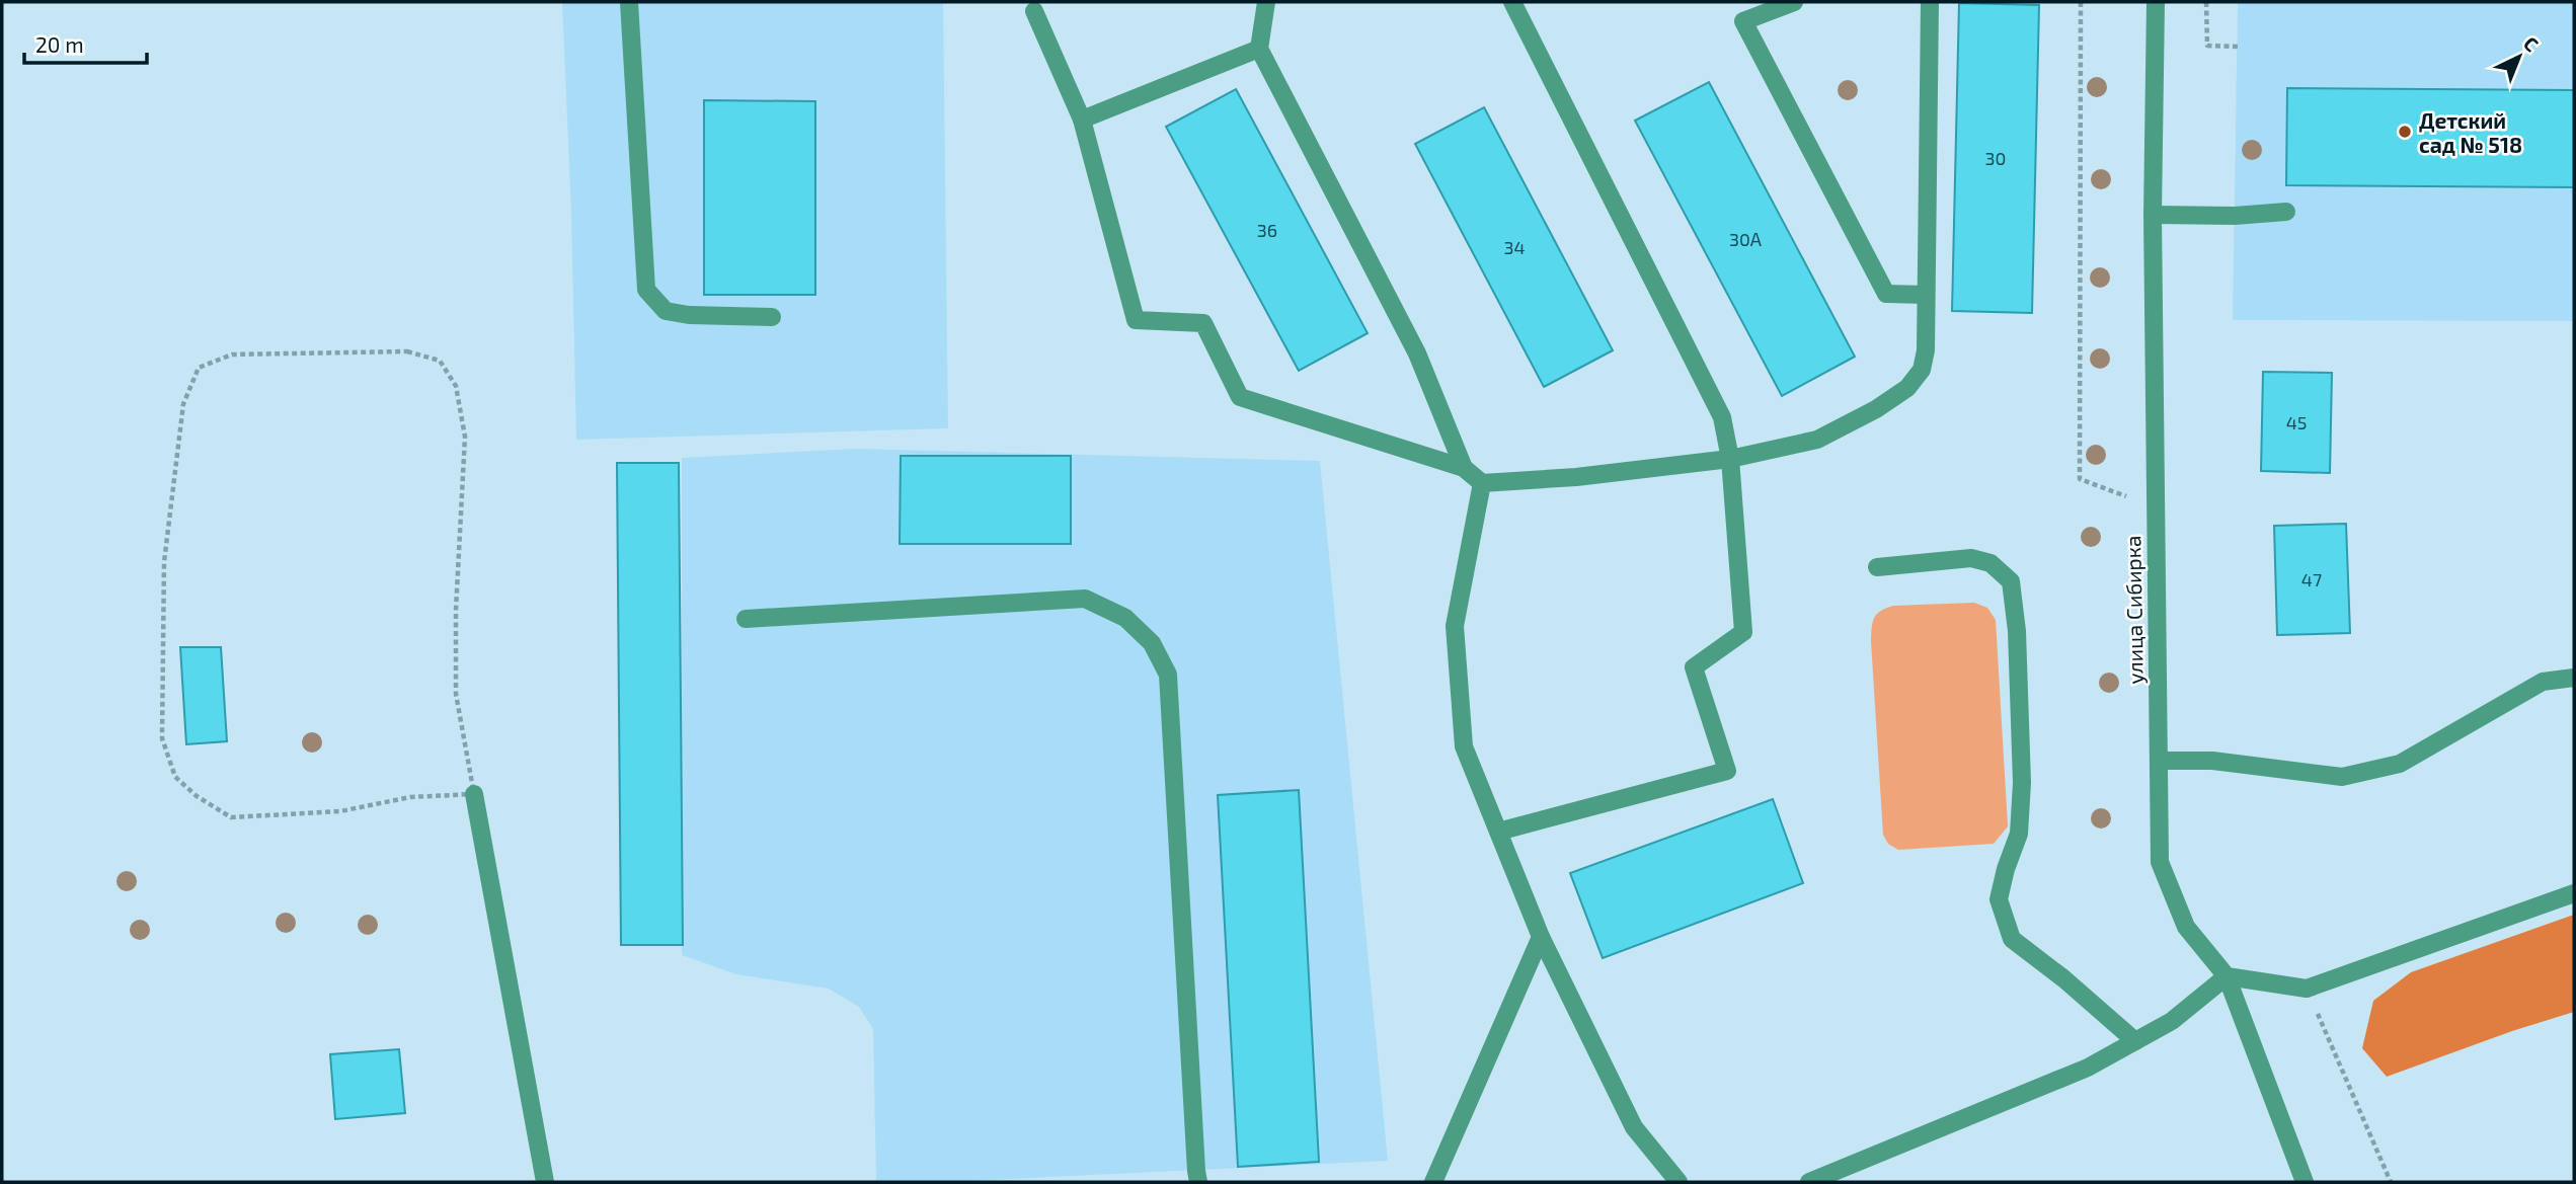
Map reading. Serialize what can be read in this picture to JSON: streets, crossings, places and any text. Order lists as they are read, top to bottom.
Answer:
{
  "streets": {
    "street": ["улица Сибирка"]
  },
  "places": ["Детский сад № 518"],
  "house_numbers": [
    "30",
    "36",
    "30А",
    "34",
    "45",
    "47"
  ],
  "scale_bar": "20 m",
  "north": "top right"
}
